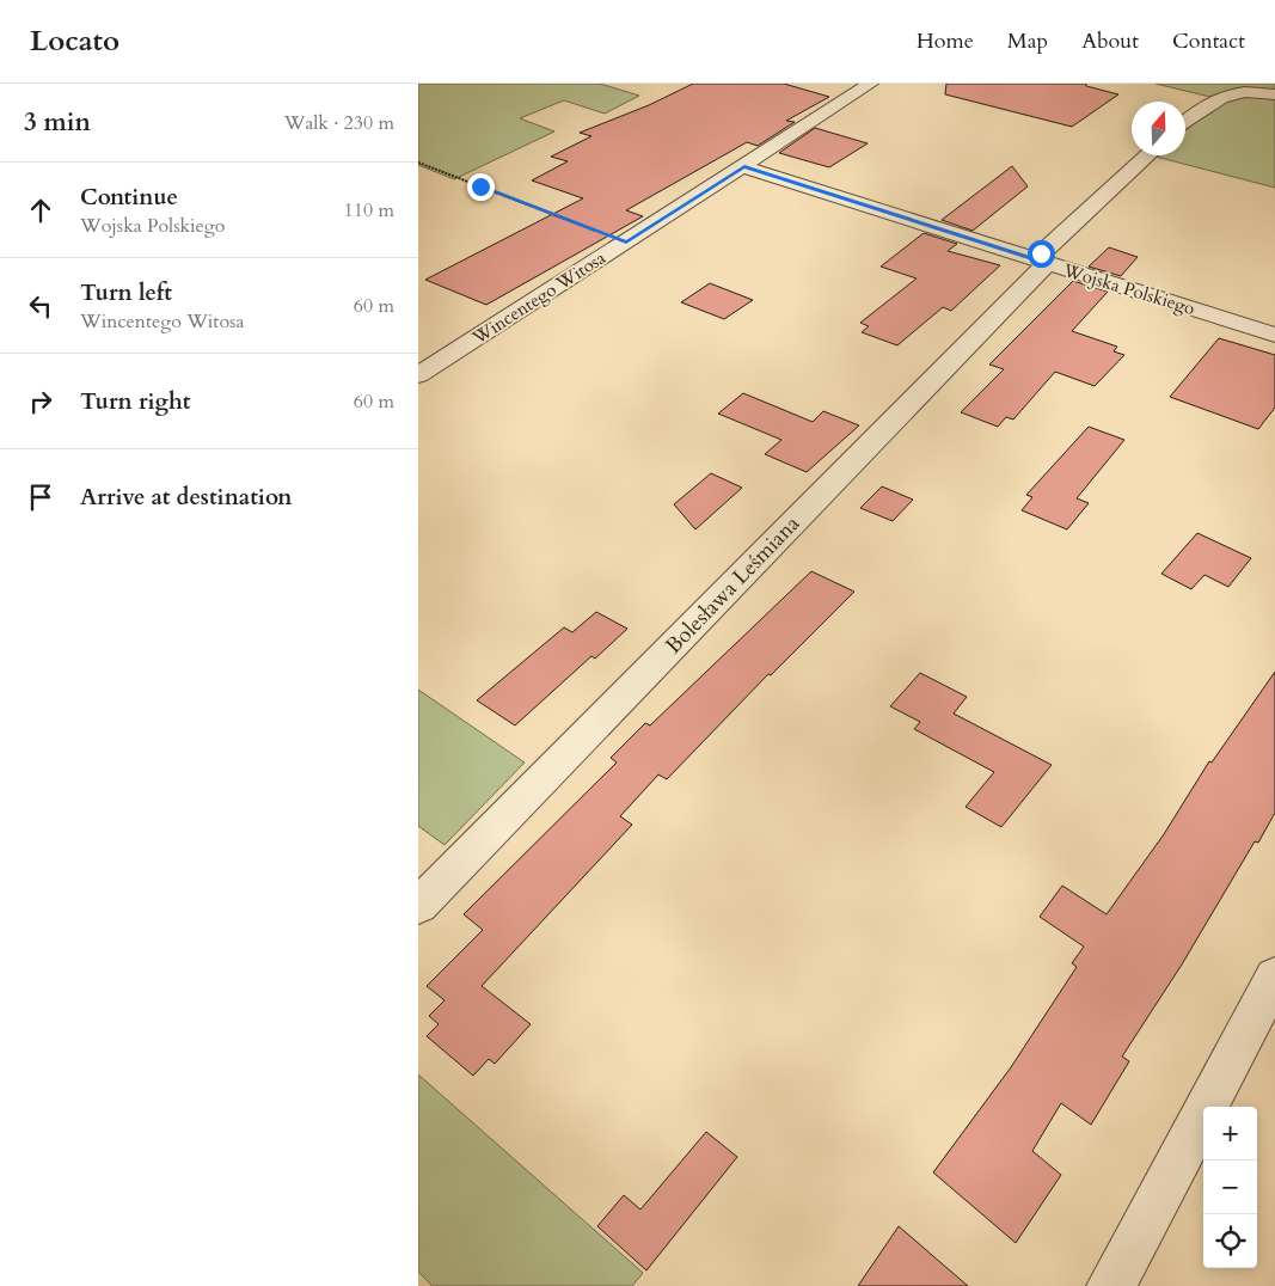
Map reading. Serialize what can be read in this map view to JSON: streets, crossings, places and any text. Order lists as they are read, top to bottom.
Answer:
{
  "streets": {
    "street": ["Wojska Polskiego", "Wincentego Witosa", "Bolesława Leśmiana"]
  },
  "crossings": [
    ["Wojska Polskiego", "Wincentego Witosa"],
    ["Wojska Polskiego", "Bolesława Leśmiana"]
  ],
  "north": "top",
  "page": {
    "header": "Locato",
    "nav": [
      "Home",
      "Map",
      "About",
      "Contact"
    ],
    "heading": ["3 min", "Walk · 230 m"],
    "list": [
      ["Continue", "Wojska Polskiego", "110 m"],
      ["Turn left", "Wincentego Witosa", "60 m"],
      ["Turn right", "60 m"],
      "Arrive at destination"
    ],
    "map_buttons": ["+", "−"]
  }
}
